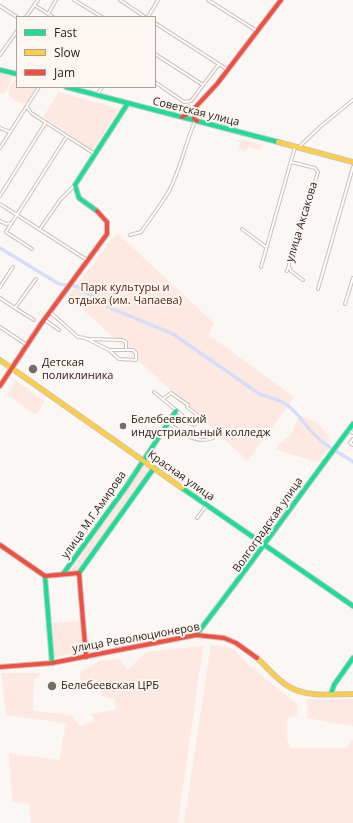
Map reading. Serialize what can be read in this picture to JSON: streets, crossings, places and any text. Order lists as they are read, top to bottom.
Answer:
{
  "streets": {
    "street": [
      "Советская улица",
      "улица Аксакова",
      "Красная улица",
      "улица М.Г.Амирова",
      "Волгоградская улица",
      "улица Революционеров"
    ]
  },
  "crossings": [
    ["Красная улица", "улица М.Г.Амирова"],
    ["Красная улица", "Волгоградская улица"],
    ["Волгоградская улица", "улица Революционеров"]
  ],
  "parks": ["Парк культуры и отдыха (им. Чапаева)"],
  "places": ["Детская поликлиника", "Белебеевский индустриальный колледж", "Белебеевская ЦРБ"],
  "legend": ["Fast", "Slow", "Jam"]
}
